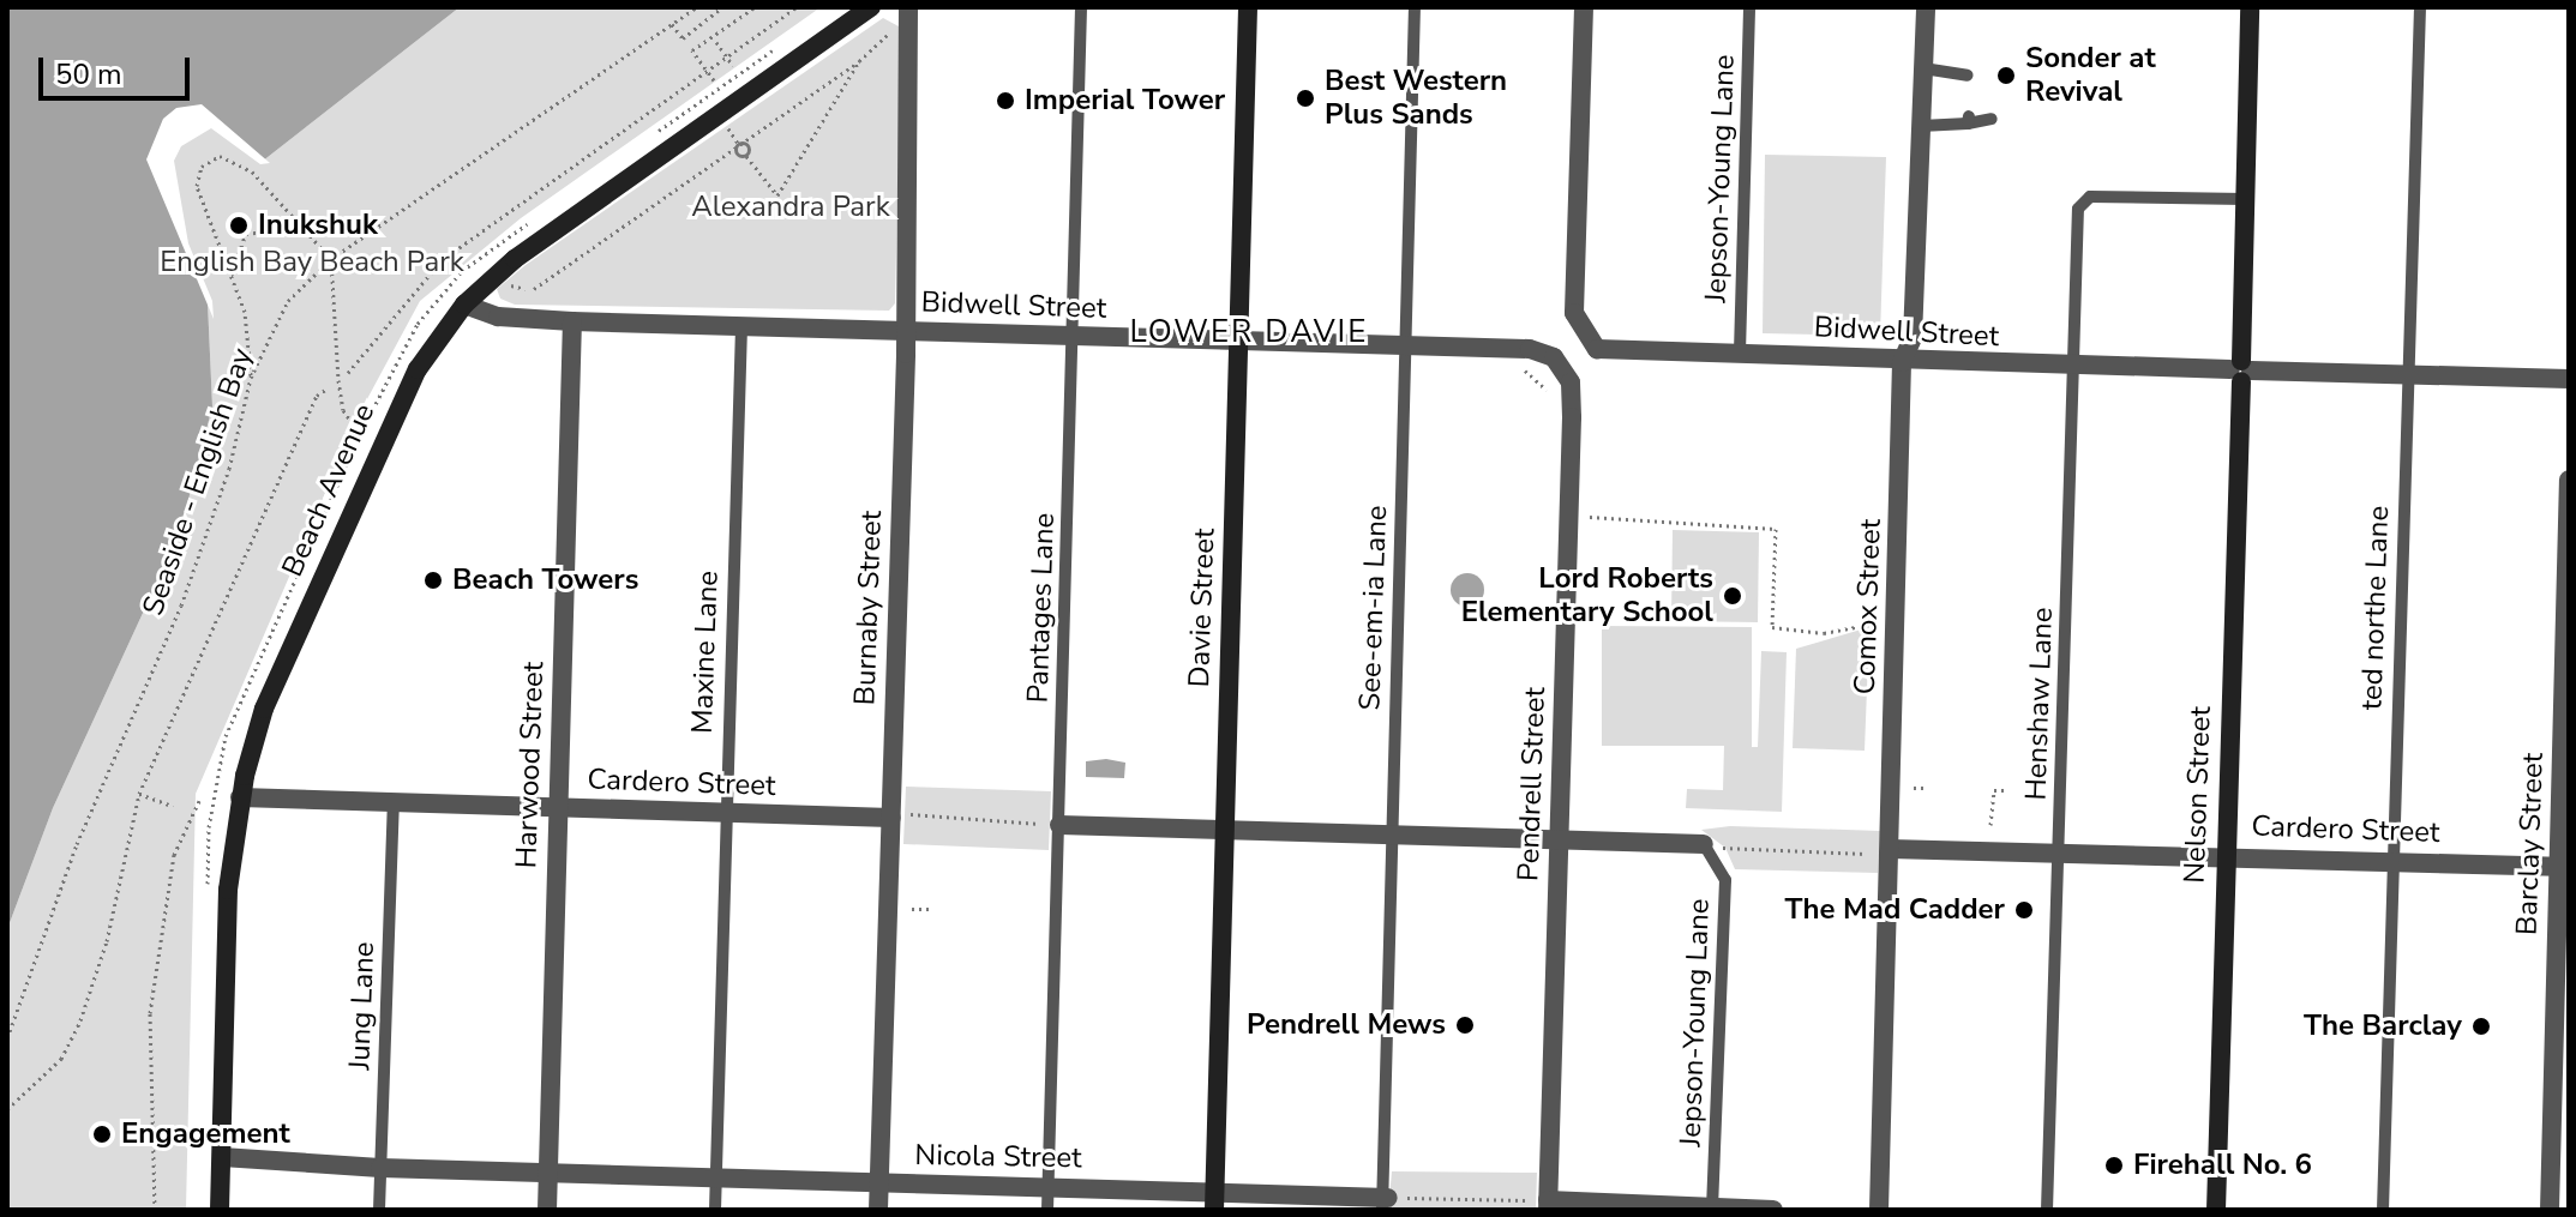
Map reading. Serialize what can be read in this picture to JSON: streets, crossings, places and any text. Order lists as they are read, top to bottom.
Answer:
{
  "streets": {
    "street": [
      "Bidwell Street",
      "Beach Avenue",
      "Comox Street",
      "Burnaby Street",
      "Davie Street",
      "Harwood Street",
      "Cardero Street",
      "Pendrell Street",
      "Nelson Street",
      "Barclay Street",
      "Nicola Street"
    ],
    "lane": [
      "Jepson-Young Lane",
      "Pantages Lane",
      "See-em-ia Lane",
      "ted northe Lane",
      "Maxine Lane",
      "Henshaw Lane",
      "Jung Lane"
    ],
    "path": ["Seaside - English Bay"]
  },
  "crossings": [
    ["Jepson-Young Lane", "Bidwell Street"],
    ["Bidwell Street", "Beach Avenue"],
    ["Bidwell Street", "Comox Street"],
    ["Bidwell Street", "Burnaby Street"],
    ["Bidwell Street", "Pantages Lane"],
    ["Bidwell Street", "Davie Street"],
    ["Bidwell Street", "See-em-ia Lane"],
    ["Bidwell Street", "ted northe Lane"],
    ["Bidwell Street", "Maxine Lane"],
    ["Bidwell Street", "Henshaw Lane"],
    ["Bidwell Street", "Harwood Street"],
    ["Bidwell Street", "Pendrell Street"],
    ["Bidwell Street", "Nelson Street"],
    ["Beach Avenue", "Cardero Street"],
    ["Beach Avenue", "Nicola Street"],
    ["Comox Street", "Cardero Street"],
    ["Burnaby Street", "Cardero Street"],
    ["Burnaby Street", "Nicola Street"],
    ["Pantages Lane", "Nicola Street"],
    ["Davie Street", "Nicola Street"],
    ["See-em-ia Lane", "Nicola Street"],
    ["ted northe Lane", "Cardero Street"],
    ["Maxine Lane", "Cardero Street"],
    ["Maxine Lane", "Nicola Street"],
    ["Henshaw Lane", "Cardero Street"],
    ["Henshaw Lane", "Nelson Street"],
    ["Harwood Street", "Cardero Street"],
    ["Harwood Street", "Nicola Street"],
    ["Cardero Street", "Nelson Street"],
    ["Cardero Street", "Barclay Street"],
    ["Cardero Street", "Jung Lane"],
    ["Jung Lane", "Nicola Street"]
  ],
  "districts": ["LOWER DAVIE"],
  "parks": ["Alexandra Park", "English Bay Beach Park"],
  "places": [
    "Sonder at Revival",
    "Best Western Plus Sands",
    "Imperial Tower",
    "Inukshuk",
    "Beach Towers",
    "Lord Roberts Elementary School",
    "The Mad Cadder",
    "Pendrell Mews",
    "The Barclay",
    "Engagement",
    "Firehall No. 6"
  ],
  "scale_bar": "50 m"
}
